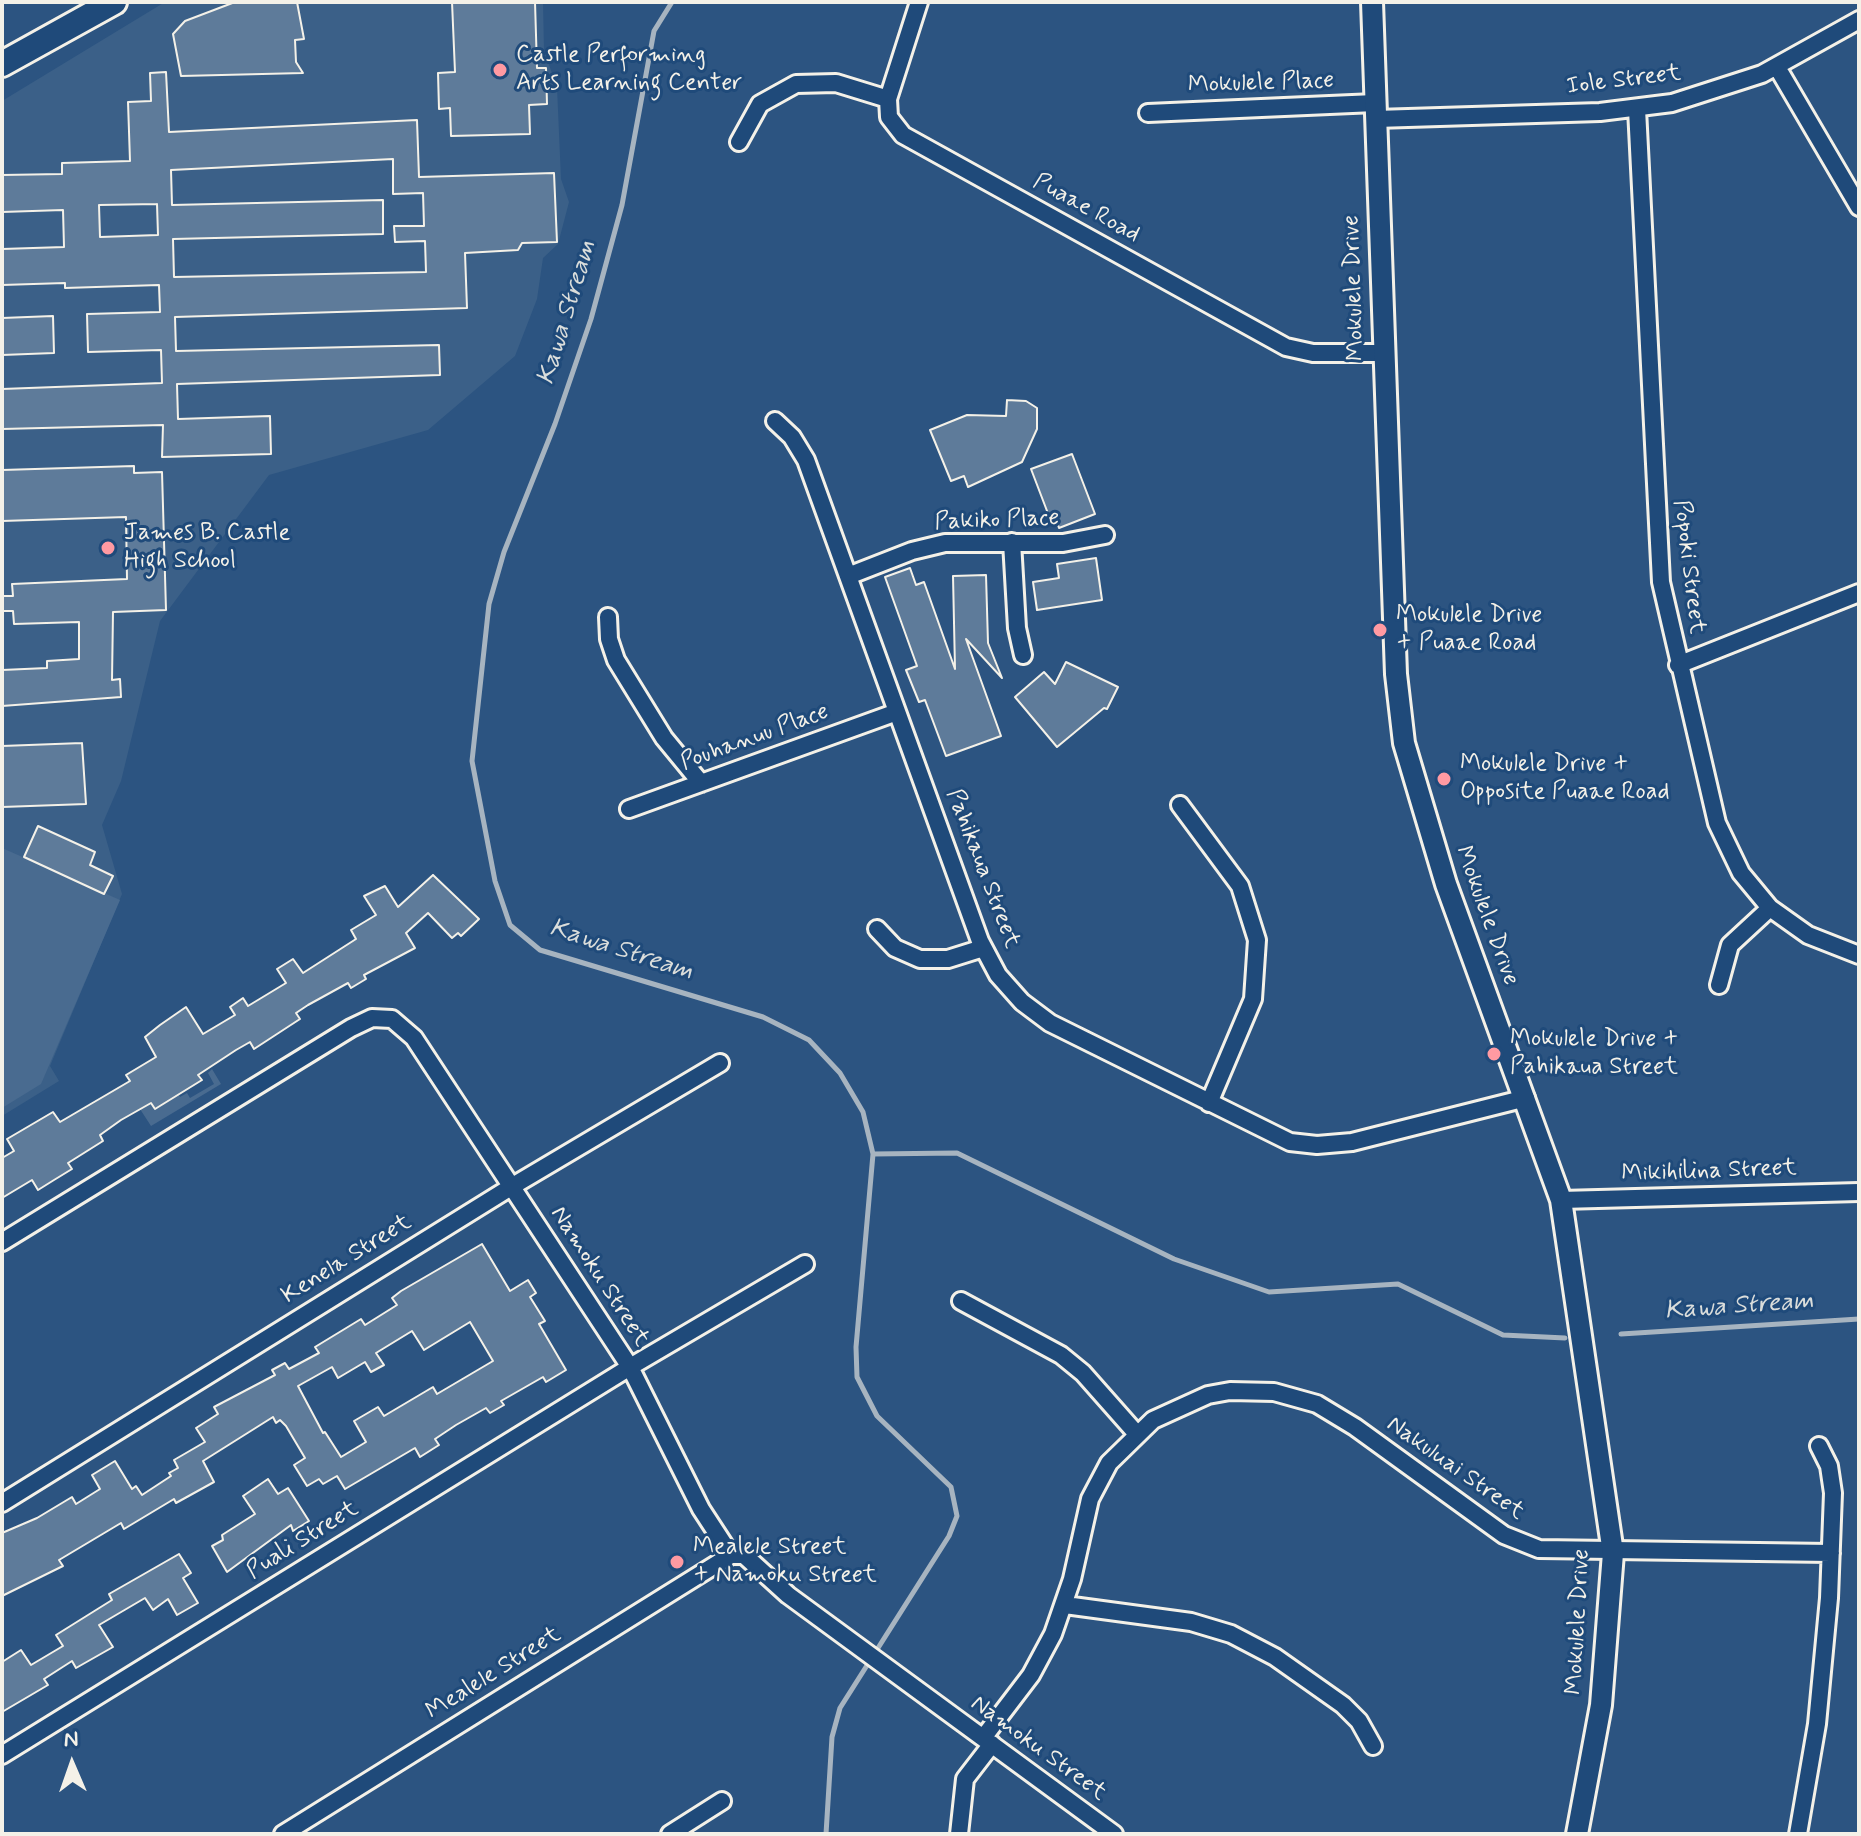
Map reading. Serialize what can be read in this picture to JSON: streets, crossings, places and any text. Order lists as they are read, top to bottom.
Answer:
{
  "streets": {
    "street": [
      "Iole Street",
      "Mokulele Place",
      "Puaae Road",
      "Mokulele Drive",
      "Pakiko Place",
      "Popoki Street",
      "Pouhanuu Place",
      "Pahikaua Street",
      "Mikihilina Street",
      "Kenela Street",
      "Namoku Street",
      "Nakuluai Street",
      "Puali Street",
      "Mealele Street"
    ]
  },
  "crossings": [
    ["Iole Street", "Mokulele Place"],
    ["Iole Street", "Mokulele Drive"],
    ["Iole Street", "Popoki Street"],
    ["Mokulele Place", "Mokulele Drive"],
    ["Puaae Road", "Mokulele Drive"],
    ["Mokulele Drive", "Pahikaua Street"],
    ["Mokulele Drive", "Mikihilina Street"],
    ["Mokulele Drive", "Nakuluai Street"],
    ["Pakiko Place", "Pahikaua Street"],
    ["Pouhanuu Place", "Pahikaua Street"],
    ["Kenela Street", "Namoku Street"],
    ["Namoku Street", "Nakuluai Street"],
    ["Namoku Street", "Puali Street"],
    ["Namoku Street", "Mealele Street"]
  ],
  "water": ["Kawa Stream"],
  "places": [
    "Castle Performing Arts Learning Center",
    "James B. Castle High School",
    "Mokulele Drive + Puaae Road",
    "Mokulele Drive + Opposite Puaae Road",
    "Mokulele Drive + Pahikaua Street",
    "Mealele Street + Namoku Street"
  ],
  "north": "top"
}
